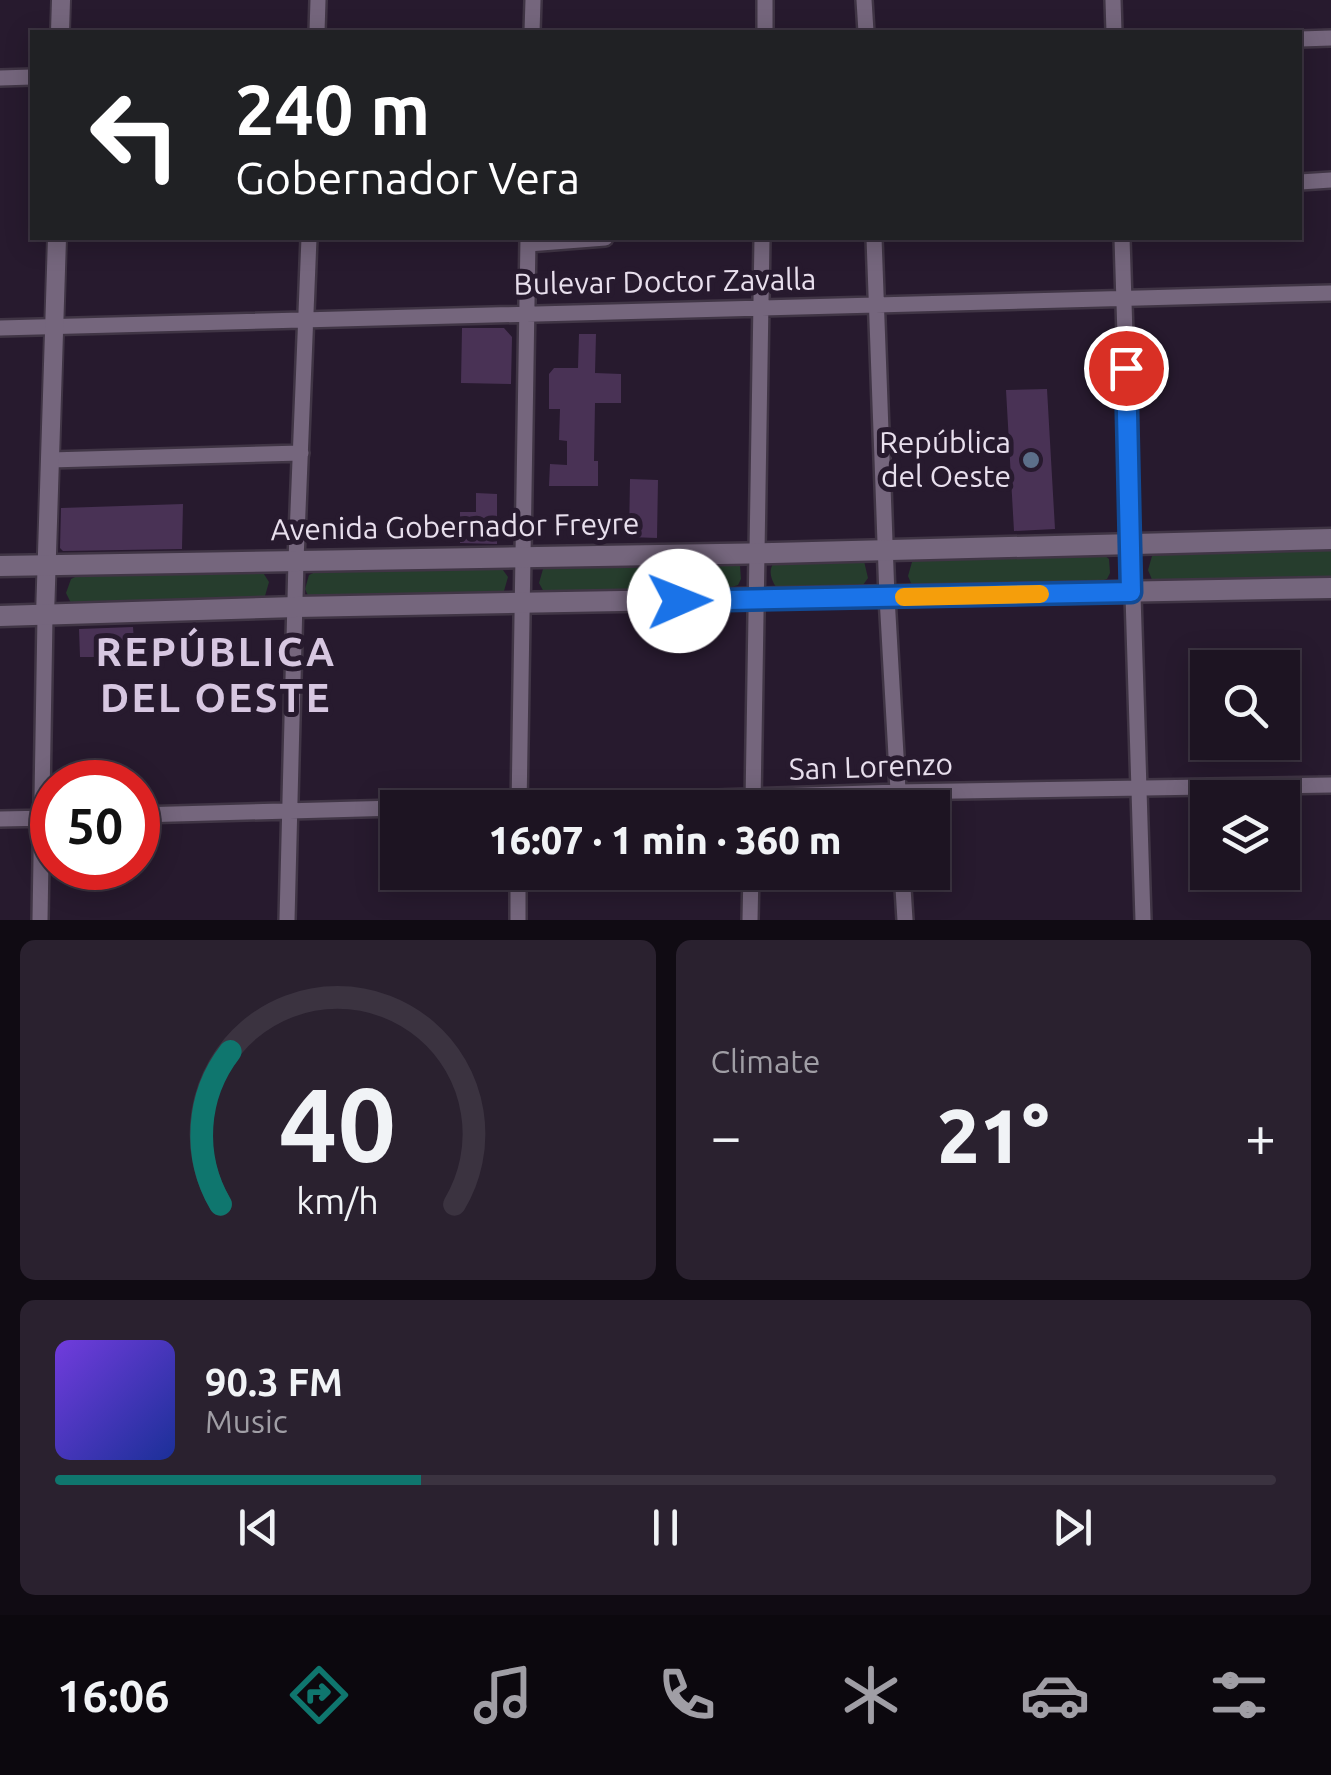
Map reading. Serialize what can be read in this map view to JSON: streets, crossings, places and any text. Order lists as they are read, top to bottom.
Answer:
{
  "streets": {
    "main road": ["Avenida Gobernador Freyre"],
    "street": ["Bulevar Doctor Zavalla", "San Lorenzo"]
  },
  "districts": ["REPÚBLICA DEL OESTE"],
  "places": ["República del Oeste"],
  "page": {
    "turn": ["240 m", "Gobernador Vera"],
    "limit": "50",
    "trip": "16:07 · 1 min · 360 m",
    "tile": "Climate",
    "heat": ["−", "21°", "+"],
    "song": ["90.3 FM", "Music"],
    "tabs": "16:06",
    "gauge": ["40", "km/h"]
  }
}
